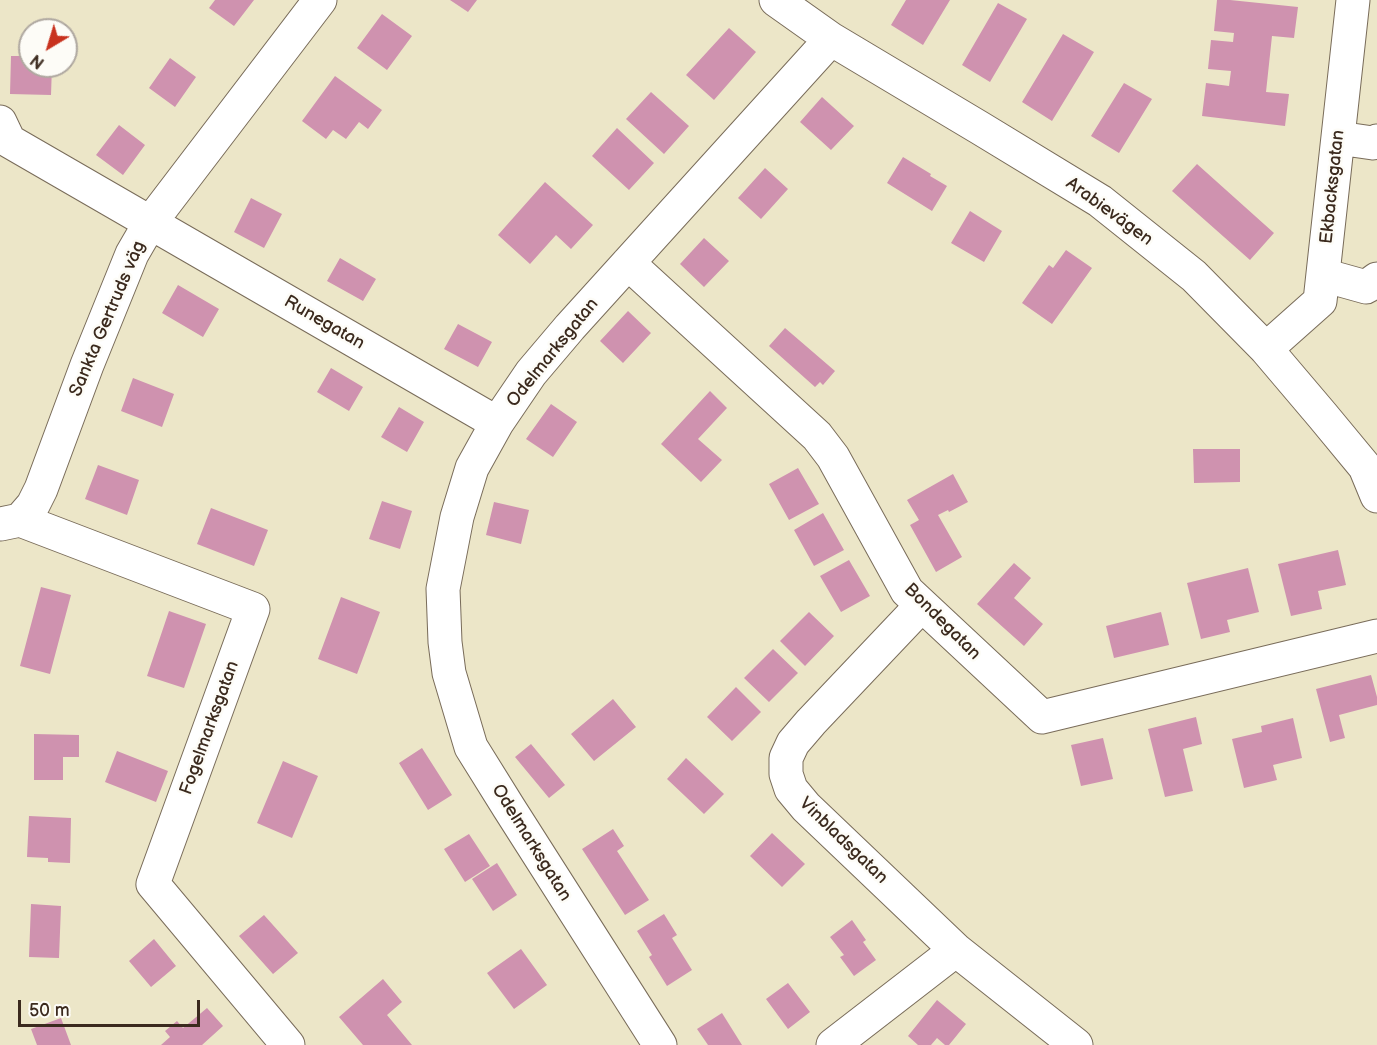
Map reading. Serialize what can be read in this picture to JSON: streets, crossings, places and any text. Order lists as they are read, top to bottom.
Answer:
{
  "streets": {
    "street": [
      "Ekbacksgatan",
      "Arabievägen",
      "Sankta Gertruds väg",
      "Runegatan",
      "Odelmarksgatan",
      "Bondegatan",
      "Fogelmarksgatan",
      "Vinbladsgatan"
    ]
  },
  "crossings": [
    ["Ekbacksgatan", "Arabievägen"],
    ["Arabievägen", "Odelmarksgatan"],
    ["Sankta Gertruds väg", "Runegatan"],
    ["Sankta Gertruds väg", "Fogelmarksgatan"],
    ["Runegatan", "Odelmarksgatan"],
    ["Odelmarksgatan", "Bondegatan"],
    ["Bondegatan", "Vinbladsgatan"]
  ],
  "scale_bar": "50 m",
  "north": "bottom left"
}
